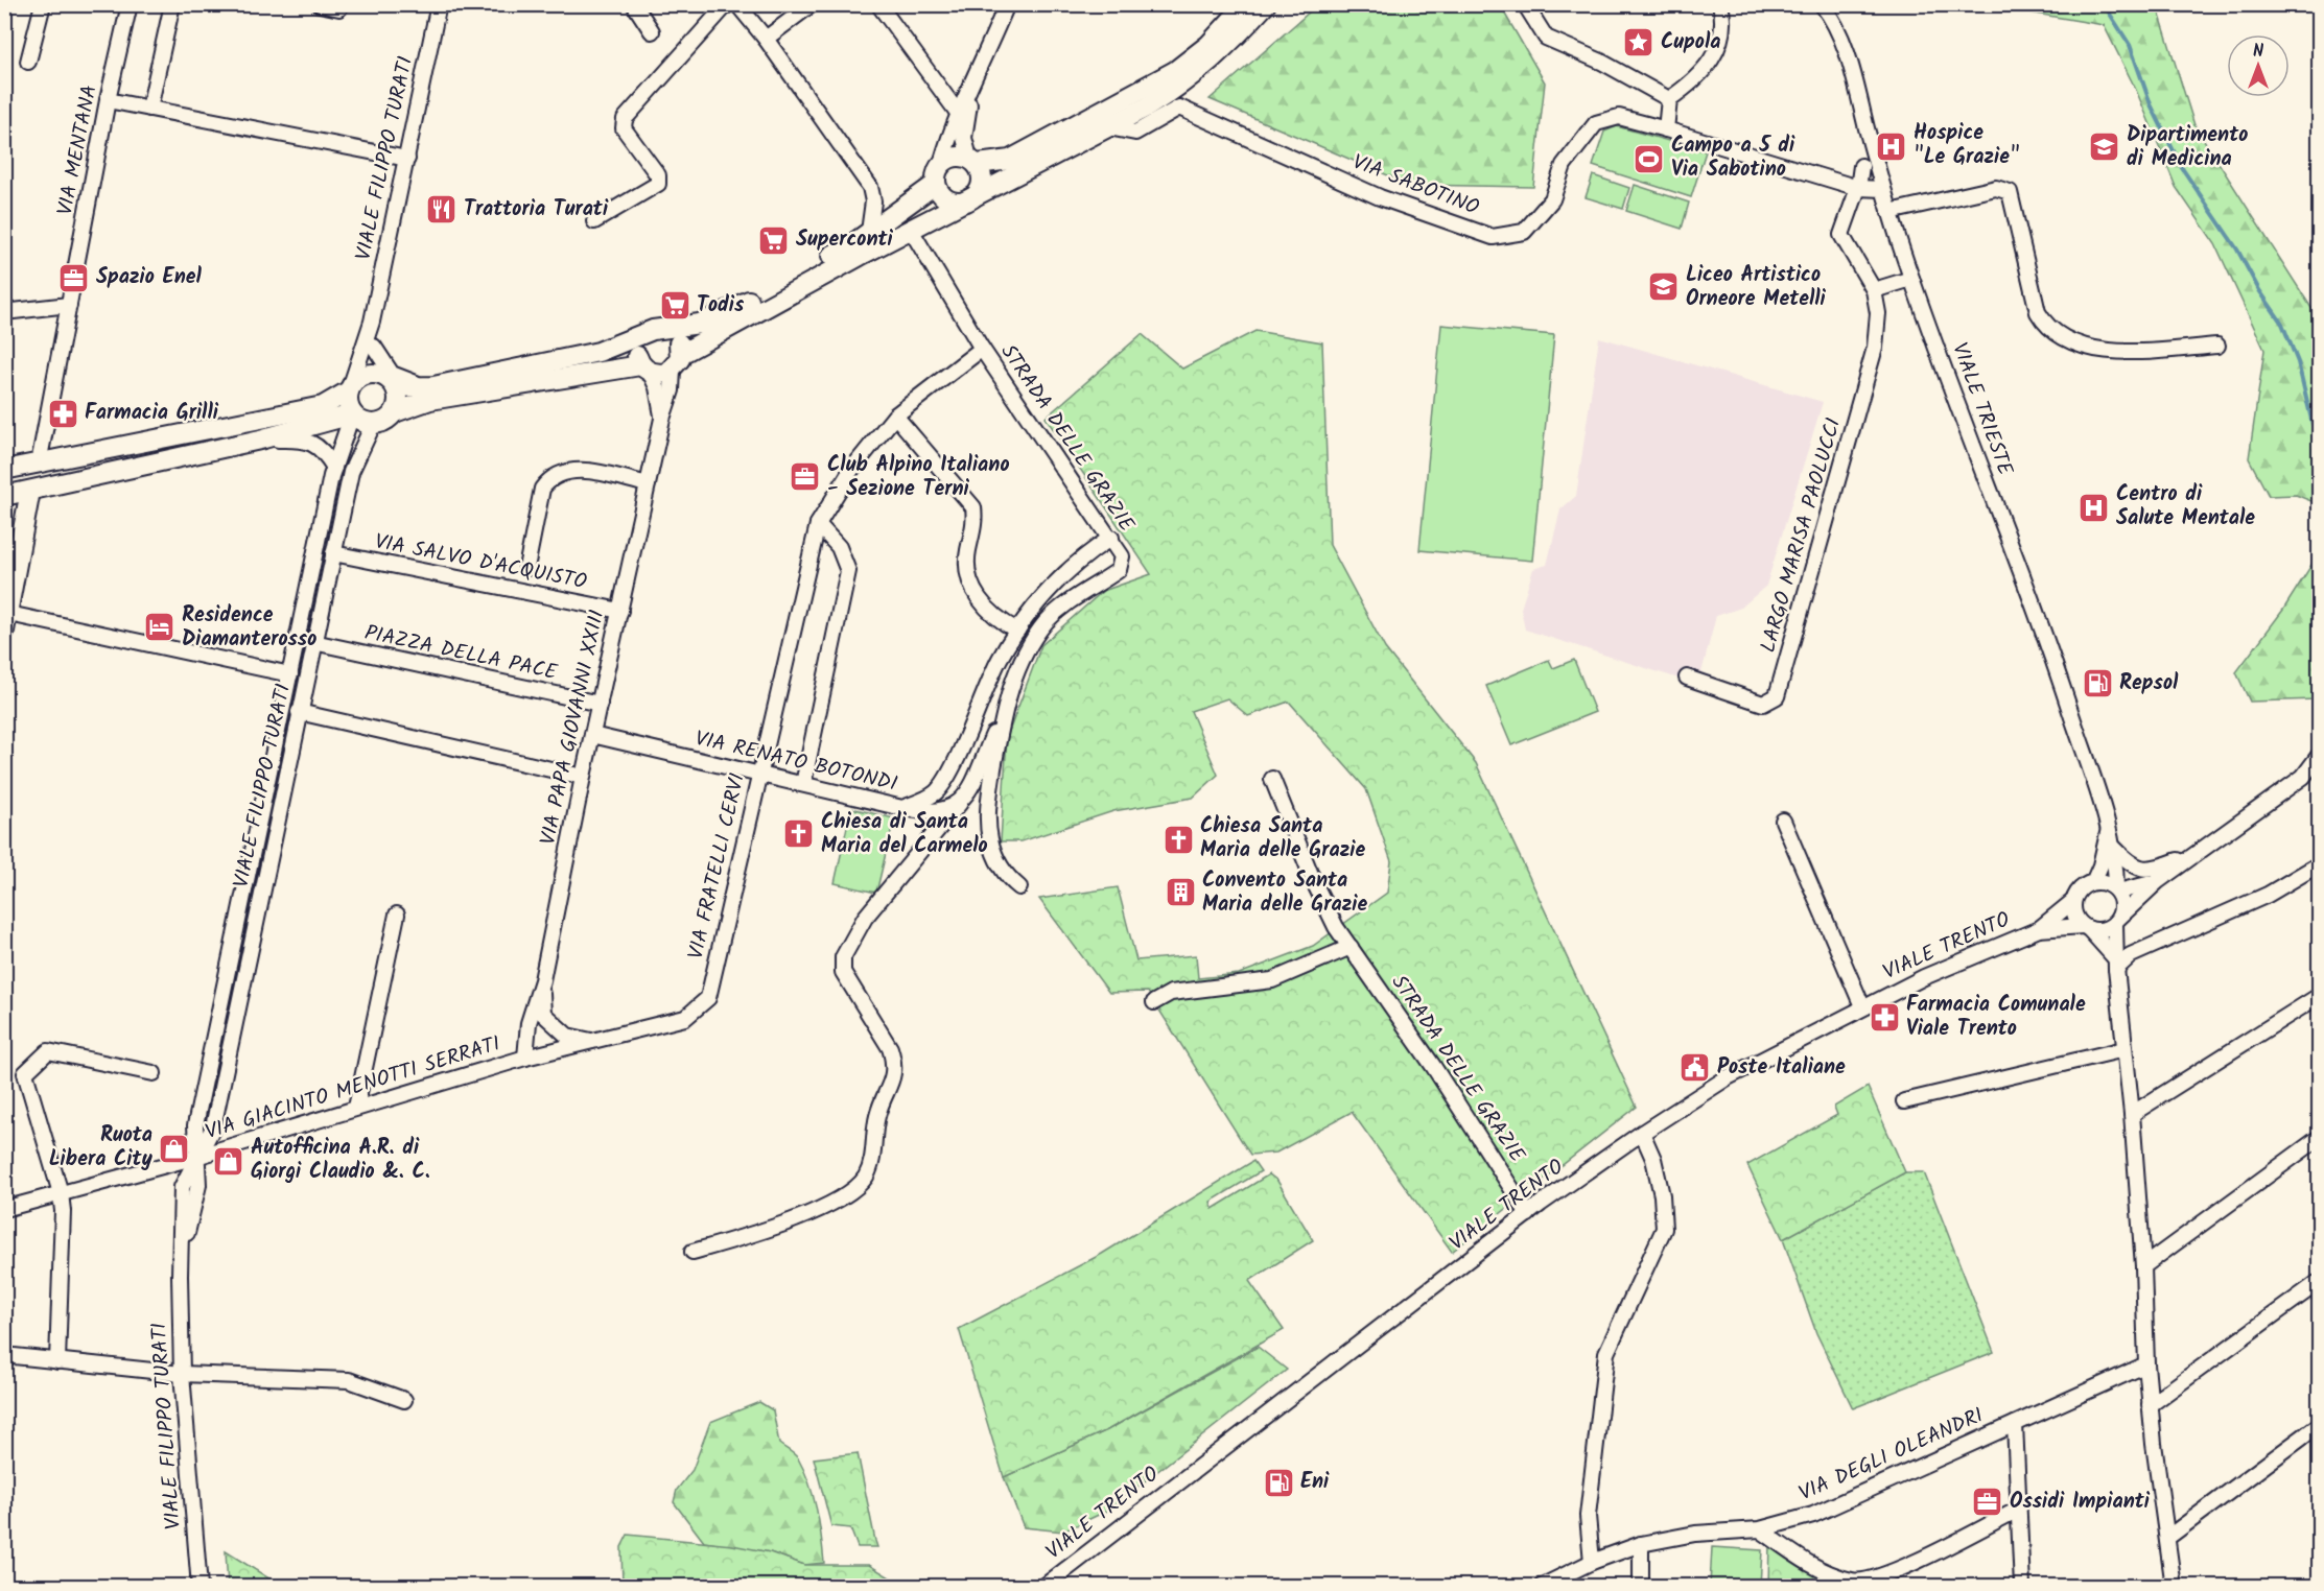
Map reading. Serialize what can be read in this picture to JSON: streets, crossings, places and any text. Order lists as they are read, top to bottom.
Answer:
{
  "streets": {
    "street": [
      "VIA MENTANA",
      "VIALE FILIPPO TURATI",
      "VIA SABOTINO",
      "VIALE TRIESTE",
      "STRADA DELLE GRAZIE",
      "LARGO MARISA PAOLUCCI",
      "VIA SALVO D'ACQUISTO",
      "PIAZZA DELLA PACE",
      "VIA PAPA GIOVANNI XXIII",
      "VIA RENATO BOTONDI",
      "VIA FRATELLI CERVI",
      "VIALE TRENTO",
      "VIA GIACINTO MENOTTI SERRATI",
      "VIA DEGLI OLEANDRI"
    ]
  },
  "crossings": [
    ["VIALE FILIPPO TURATI", "VIA SALVO D'ACQUISTO"],
    ["VIALE FILIPPO TURATI", "PIAZZA DELLA PACE"],
    ["VIALE FILIPPO TURATI", "VIA GIACINTO MENOTTI SERRATI"],
    ["VIALE TRIESTE", "LARGO MARISA PAOLUCCI"],
    ["VIALE TRIESTE", "VIALE TRENTO"],
    ["STRADA DELLE GRAZIE", "VIA RENATO BOTONDI"],
    ["STRADA DELLE GRAZIE", "VIA FRATELLI CERVI"],
    ["STRADA DELLE GRAZIE", "VIALE TRENTO"],
    ["VIA SALVO D'ACQUISTO", "VIA PAPA GIOVANNI XXIII"],
    ["PIAZZA DELLA PACE", "VIA PAPA GIOVANNI XXIII"],
    ["VIA PAPA GIOVANNI XXIII", "VIA RENATO BOTONDI"],
    ["VIA PAPA GIOVANNI XXIII", "VIA GIACINTO MENOTTI SERRATI"],
    ["VIA RENATO BOTONDI", "VIA FRATELLI CERVI"],
    ["VIA FRATELLI CERVI", "VIA GIACINTO MENOTTI SERRATI"]
  ],
  "places": {
    "place": ["Cupola"],
    "hospital": ["Hospice \"Le Grazie\"", "Centro di Salute Mentale"],
    "school or university": ["Dipartimento di Medicina", "Liceo Artistico Orneore Metelli"],
    "sports": ["Campo a 5 di Via Sabotino"],
    "restaurant": ["Trattoria Turati"],
    "supermarket": ["Superconti", "Todis"],
    "office": ["Spazio Enel", "Club Alpino Italiano - Sezione Terni", "Ossidi Impianti"],
    "pharmacy": ["Farmacia Grilli", "Farmacia Comunale Viale Trento"],
    "hotel": ["Residence Diamanterosso"],
    "fuel station": ["Repsol", "Eni"],
    "church": ["Chiesa di Santa Maria del Carmelo", "Chiesa Santa Maria delle Grazie"],
    "building": ["Convento Santa Maria delle Grazie"],
    "public building": ["Poste Italiane"],
    "shop": ["Ruota Libera City", "Autofficina A.R. di Giorgi Claudio &. C."]
  },
  "north": "top"
}
